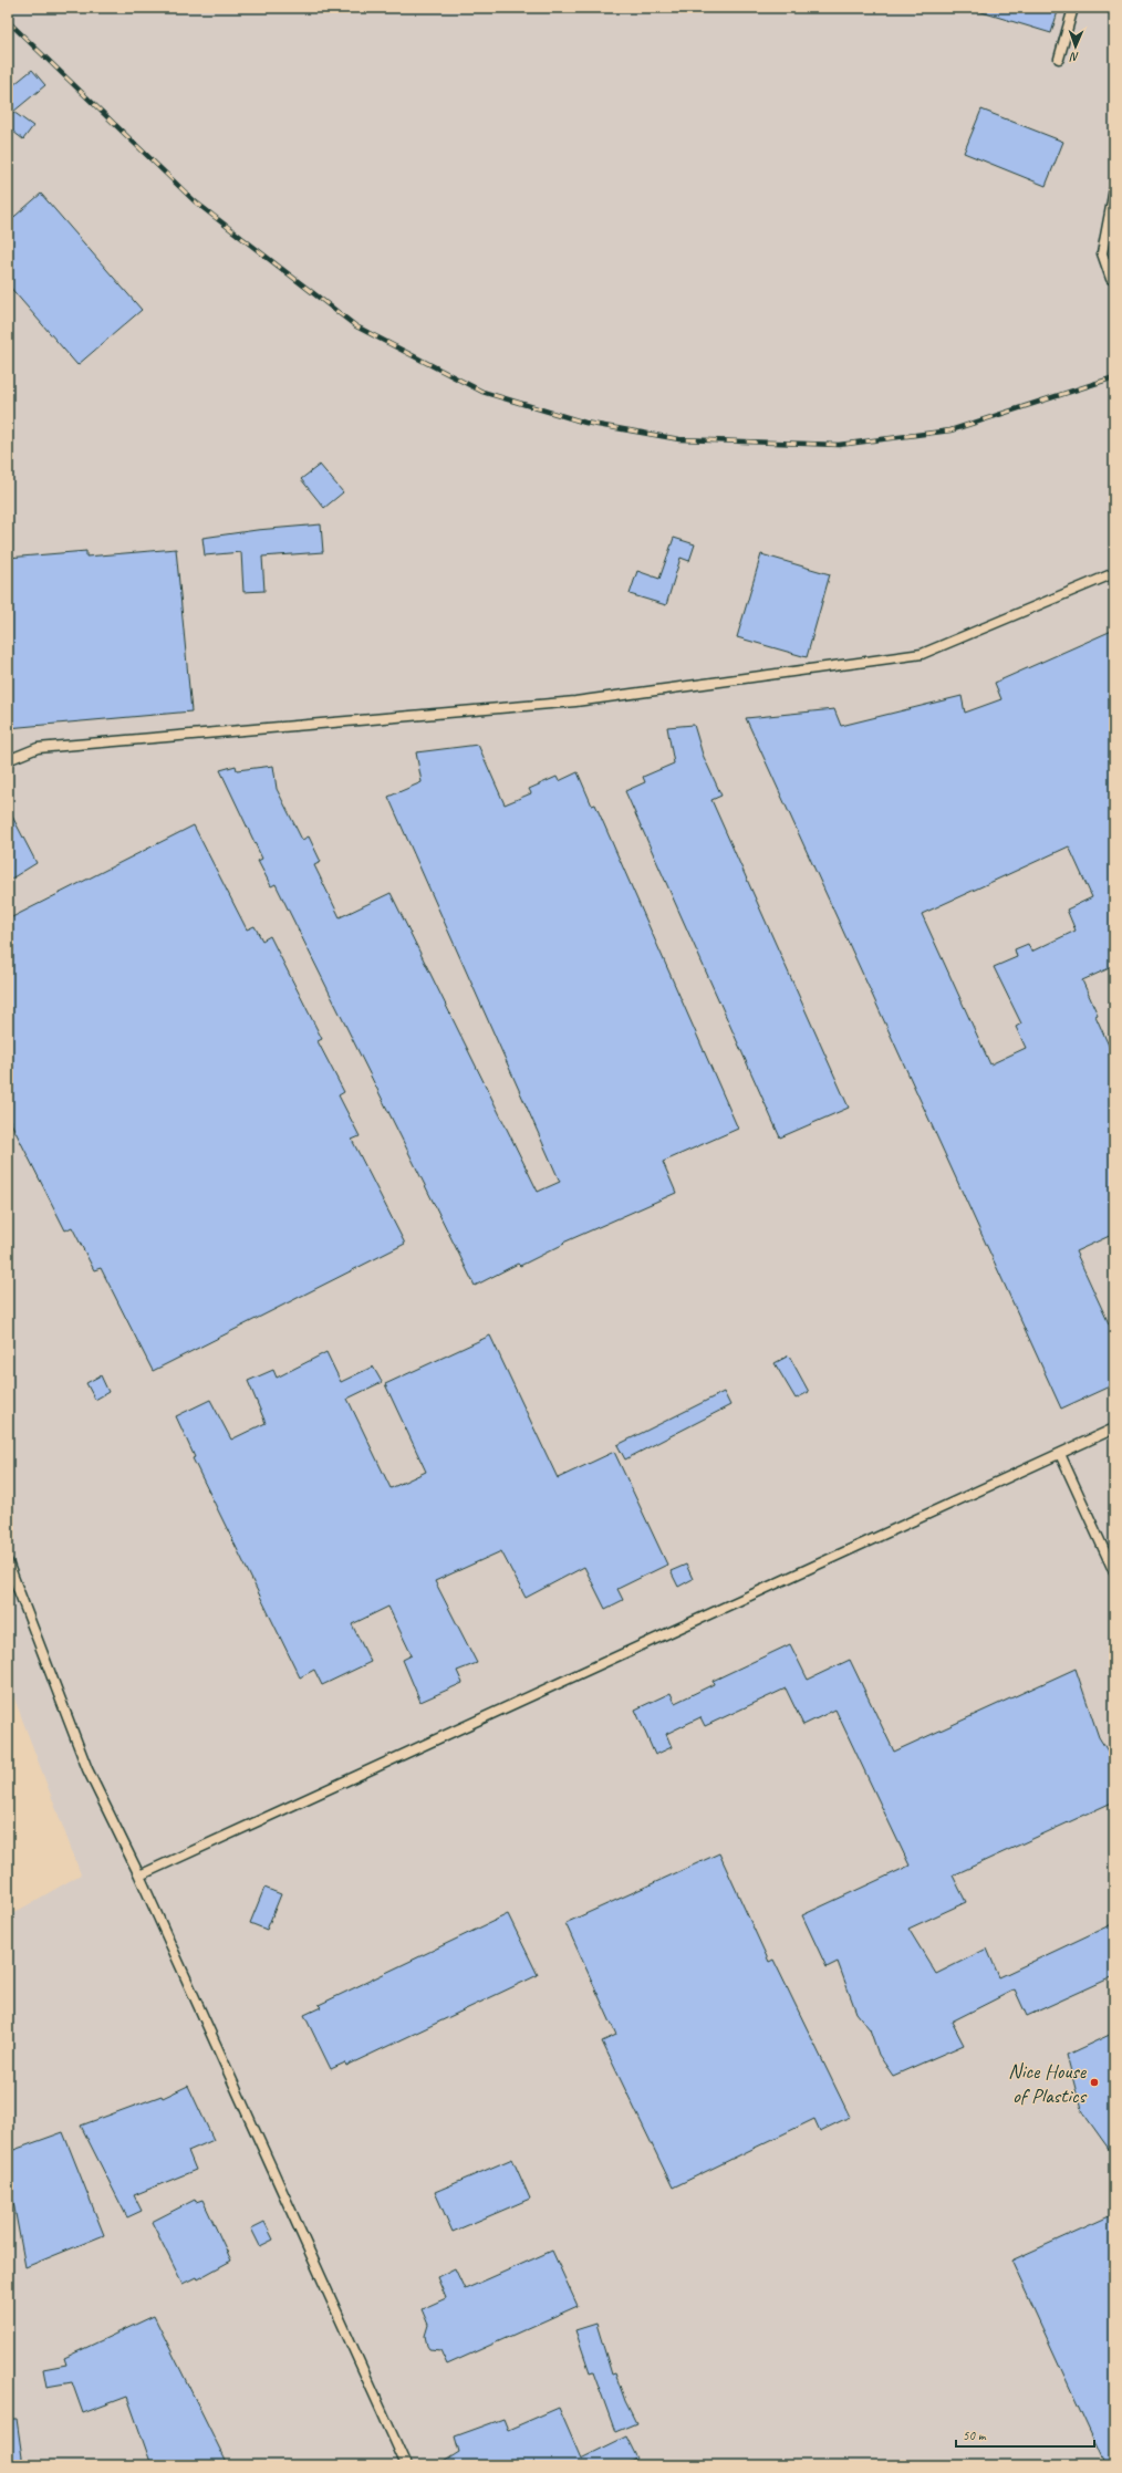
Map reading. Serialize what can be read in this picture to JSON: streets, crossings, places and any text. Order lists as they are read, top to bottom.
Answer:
{
  "places": ["Nice House of Plastics"],
  "scale_bar": "50 m",
  "north": "bottom"
}
